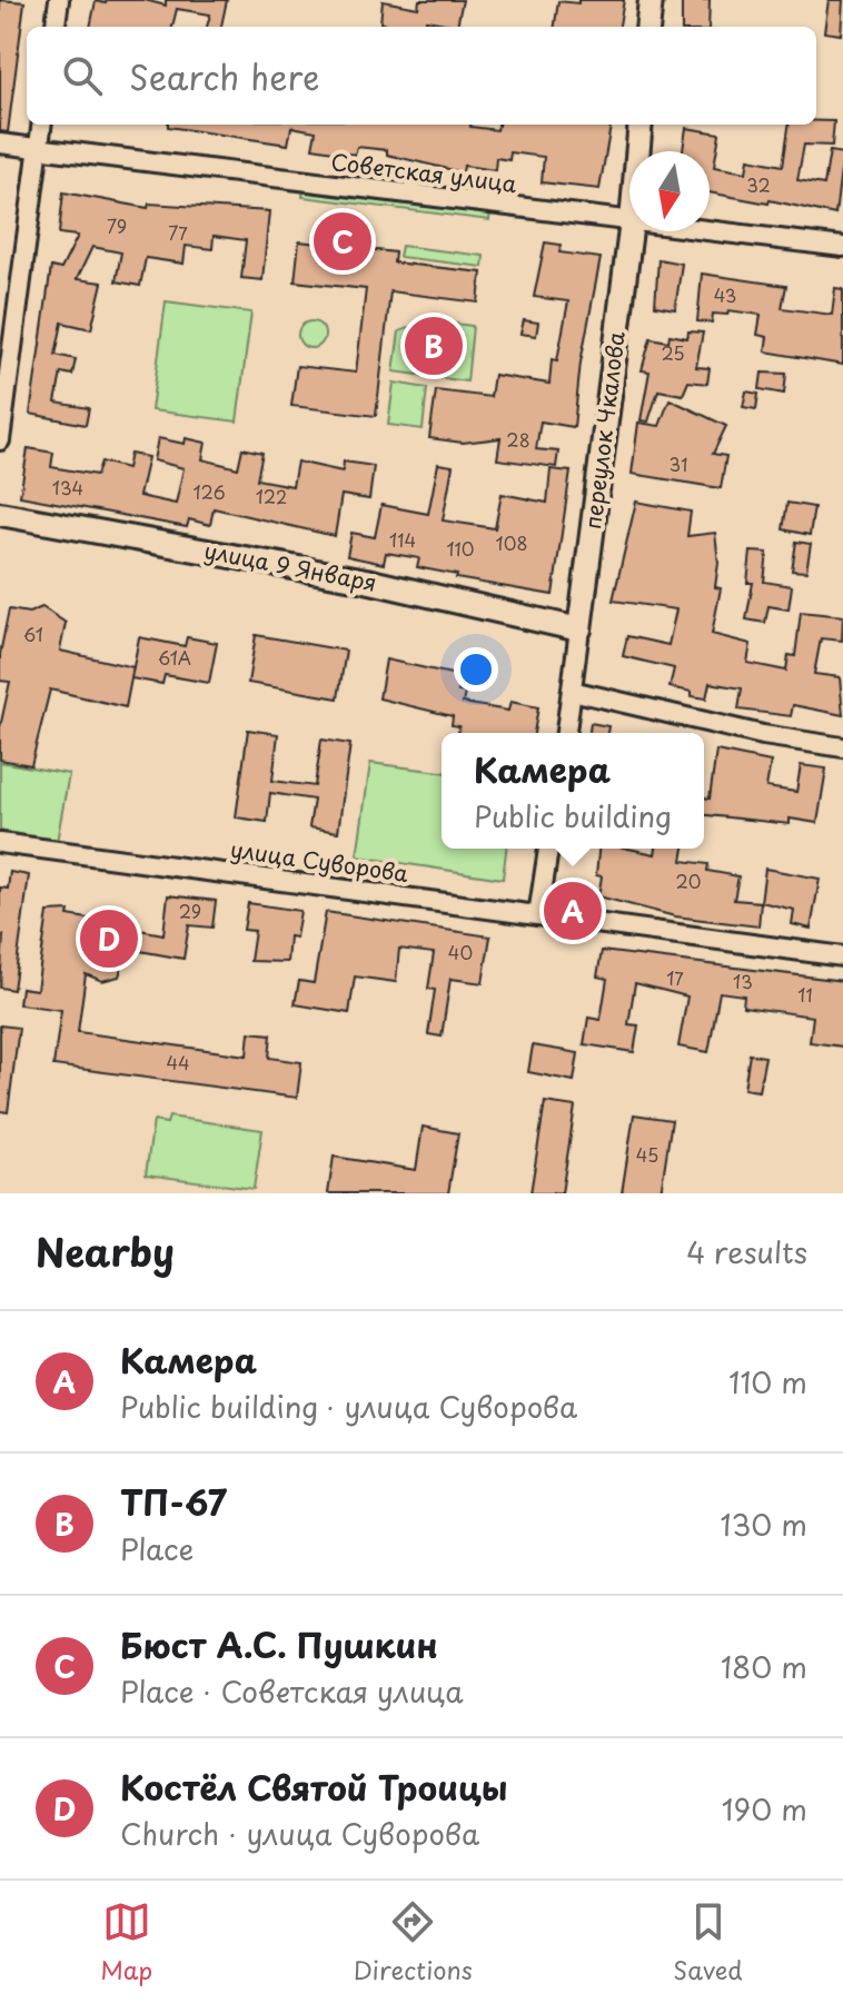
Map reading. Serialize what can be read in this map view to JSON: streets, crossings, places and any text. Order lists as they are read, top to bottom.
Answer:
{
  "streets": {
    "street": [
      "Советская улица",
      "переулок Чкалова",
      "улица 9 Января",
      "улица Суворова"
    ]
  },
  "crossings": [
    ["переулок Чкалова", "улица 9 Января"]
  ],
  "house_numbers": [
    "32",
    "79",
    "77",
    "43",
    "25",
    "28",
    "31",
    "134",
    "126",
    "122",
    "114",
    "108",
    "110",
    "61",
    "61А",
    "20",
    "29",
    "40",
    "17",
    "13",
    "11",
    "44",
    "45"
  ],
  "north": "bottom",
  "page": {
    "search": "Search here",
    "pins": [
      "C",
      "B",
      "A",
      "D"
    ],
    "popup": ["Камера", "Public building"],
    "heading": ["Nearby", "4 results"],
    "list": [
      {
        "mark": "A",
        "name": "Камера",
        "note": "Public building · улица Суворова",
        "value": "110 m"
      },
      {
        "mark": "B",
        "name": "ТП-67",
        "note": "Place",
        "value": "130 m"
      },
      {
        "mark": "C",
        "name": "Бюст А.С. Пушкин",
        "note": "Place · Советская улица",
        "value": "180 m"
      },
      {
        "mark": "D",
        "name": "Костёл Святой Троицы",
        "note": "Church · улица Суворова",
        "value": "190 m"
      }
    ],
    "nav": ["Map", "Directions", "Saved"]
  }
}
